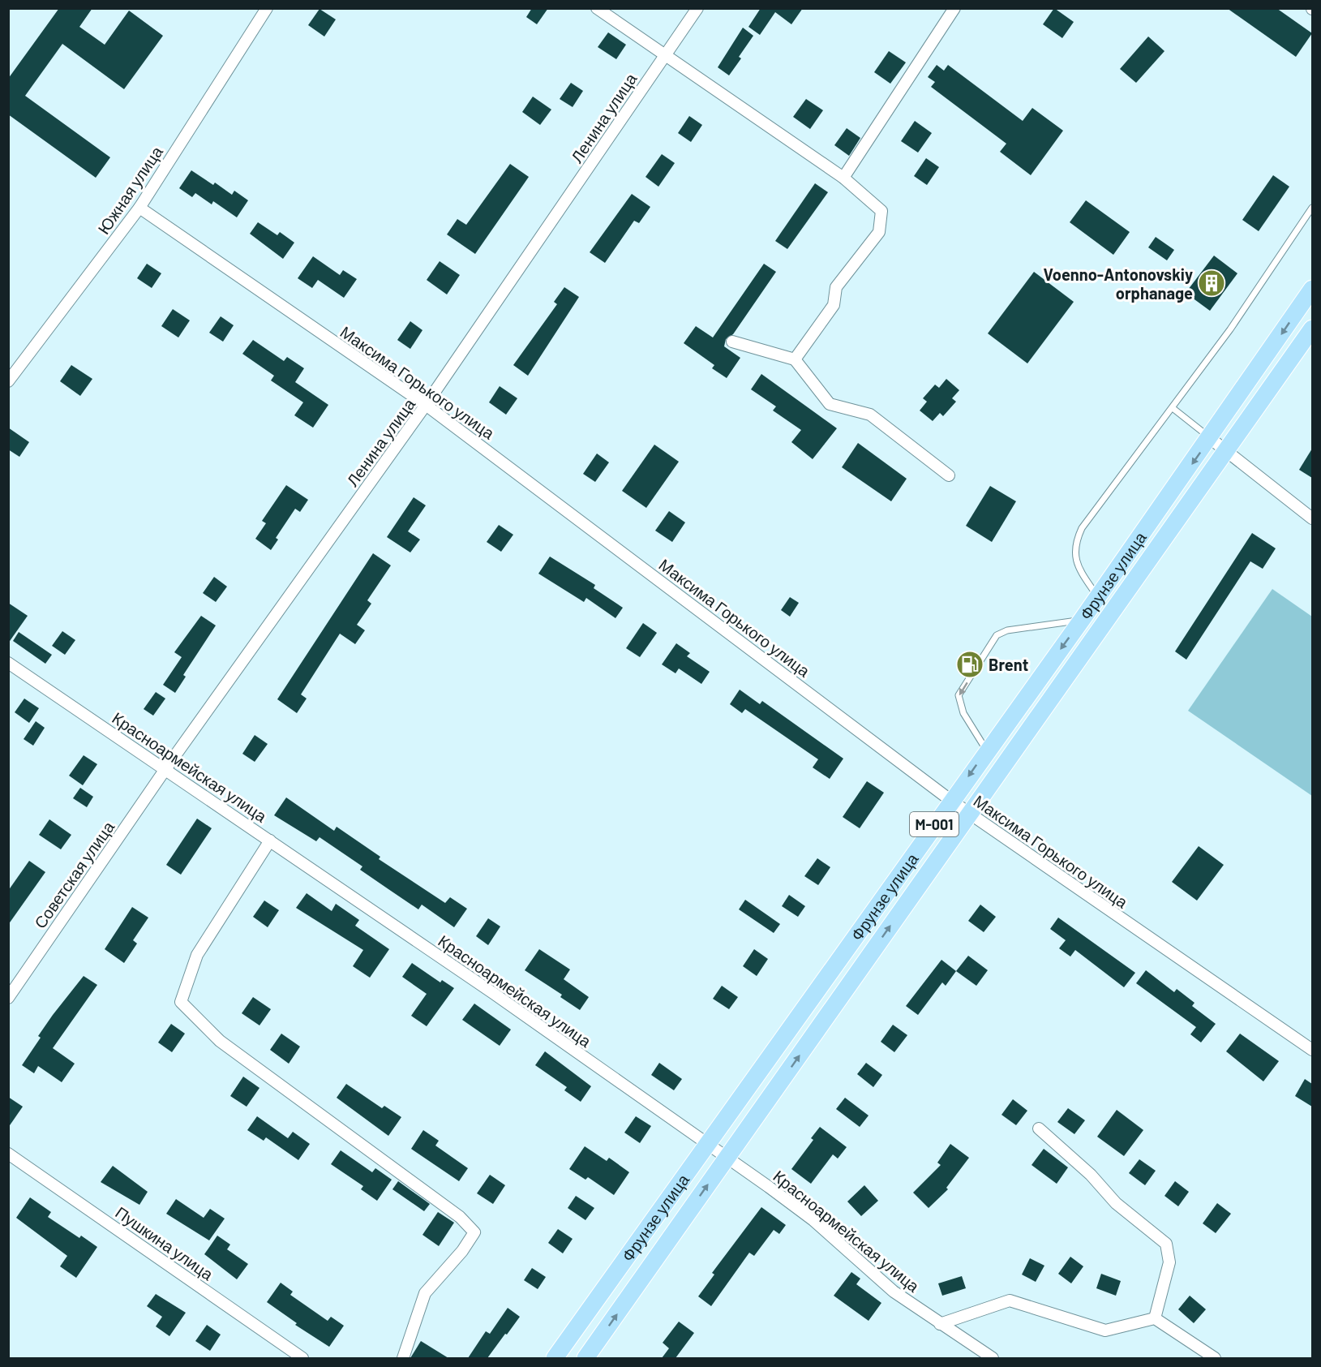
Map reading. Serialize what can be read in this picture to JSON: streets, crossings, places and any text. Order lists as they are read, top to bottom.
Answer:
{
  "streets": {
    "main road": ["Фрунзе улица", "M-001"],
    "street": [
      "Ленина улица",
      "Южная улица",
      "Максима Горького улица",
      "Красноармейская улица",
      "Советская улица",
      "Пушкина улица"
    ]
  },
  "crossings": [
    ["Ленина улица", "Максима Горького улица"],
    ["Ленина улица", "Красноармейская улица"],
    ["Ленина улица", "Советская улица"],
    ["Южная улица", "Максима Горького улица"],
    ["Максима Горького улица", "Фрунзе улица"],
    ["Фрунзе улица", "Красноармейская улица"],
    ["Красноармейская улица", "Советская улица"]
  ],
  "places": {
    "building": ["Voenno-Antonovskiy orphanage"],
    "fuel station": ["Brent"]
  }
}
